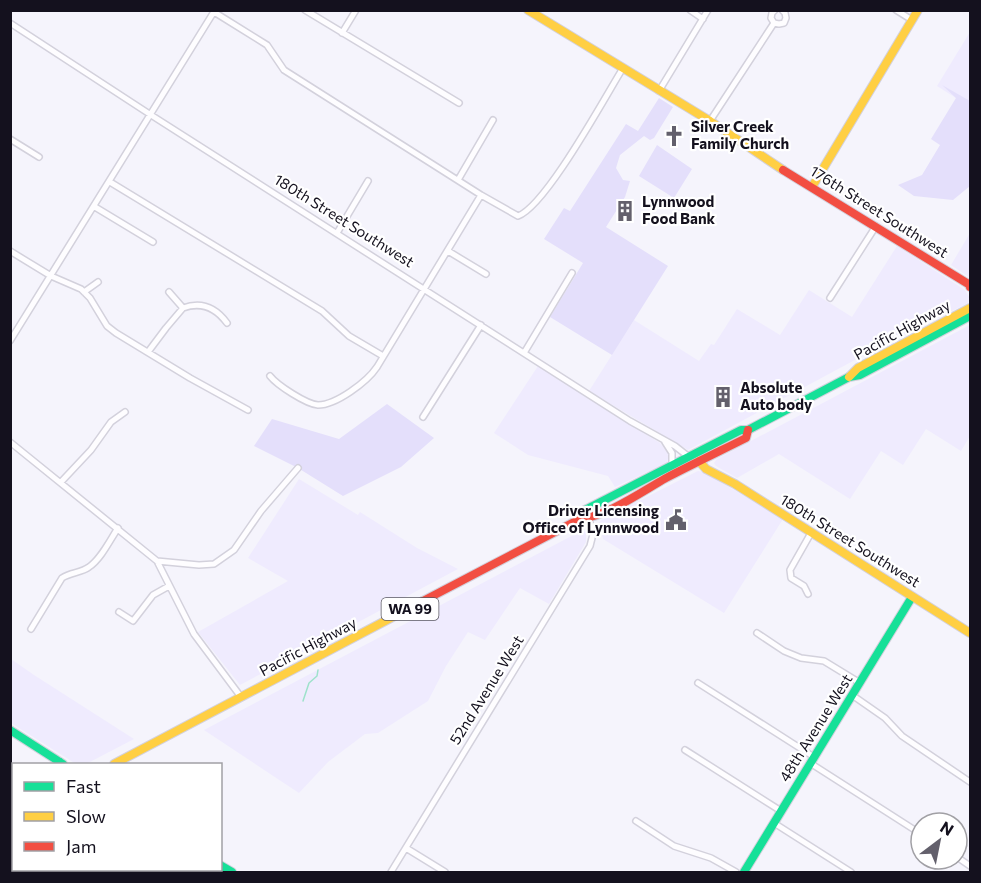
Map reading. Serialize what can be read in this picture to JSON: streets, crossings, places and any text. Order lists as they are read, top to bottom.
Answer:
{
  "streets": {
    "main road": [
      "176th Street Southwest",
      "180th Street Southwest",
      "Pacific Highway",
      "WA 99",
      "48th Avenue West"
    ],
    "street": ["52nd Avenue West"]
  },
  "crossings": [
    ["180th Street Southwest", "Pacific Highway"],
    ["180th Street Southwest", "48th Avenue West"],
    ["Pacific Highway", "52nd Avenue West"]
  ],
  "places": {
    "church": ["Silver Creek Family Church"],
    "building": ["Lynnwood Food Bank", "Absolute Auto body"],
    "public building": ["Driver Licensing Office of Lynnwood"]
  },
  "legend": ["Fast", "Slow", "Jam"],
  "north": "top right"
}
